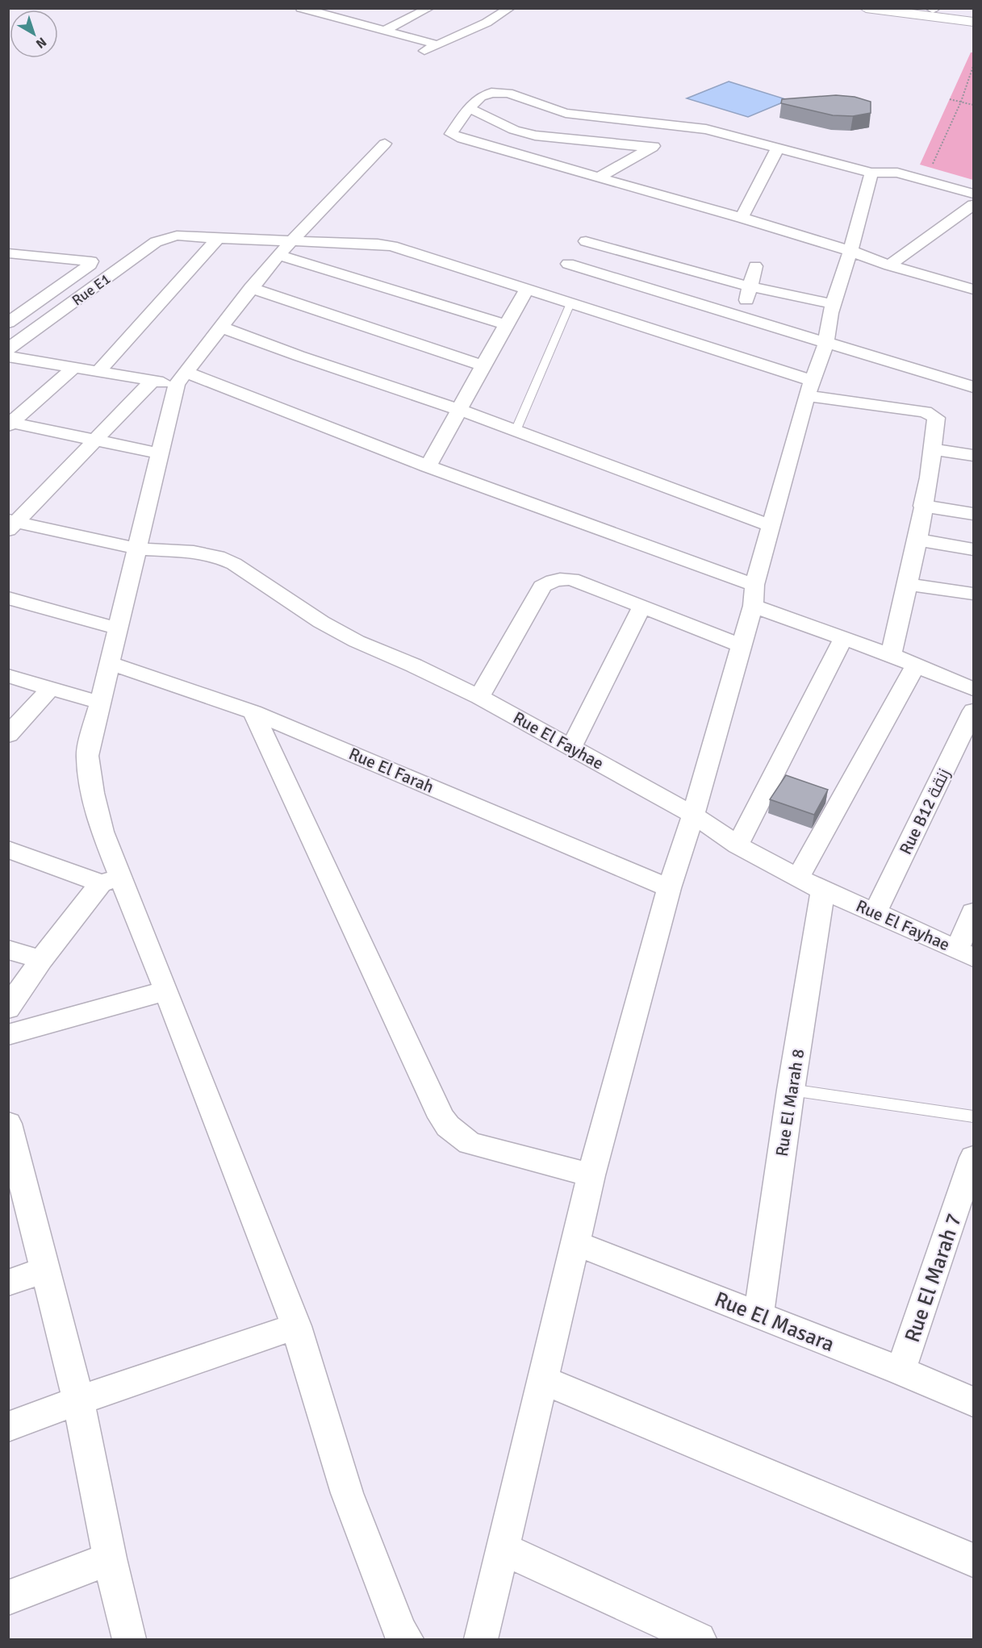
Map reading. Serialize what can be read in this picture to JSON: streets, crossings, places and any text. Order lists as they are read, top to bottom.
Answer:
{
  "streets": {
    "street": [
      "Rue E1",
      "Rue El Fayhae",
      "Rue El Farah",
      "Rue B12 زنقة",
      "Rue El Marah 8",
      "Rue El Marah 7",
      "Rue El Masara"
    ]
  },
  "crossings": [
    ["Rue El Fayhae", "Rue B12 زنقة"],
    ["Rue El Fayhae", "Rue El Marah 8"],
    ["Rue El Marah 8", "Rue El Masara"],
    ["Rue El Marah 7", "Rue El Masara"]
  ],
  "north": "bottom right"
}
